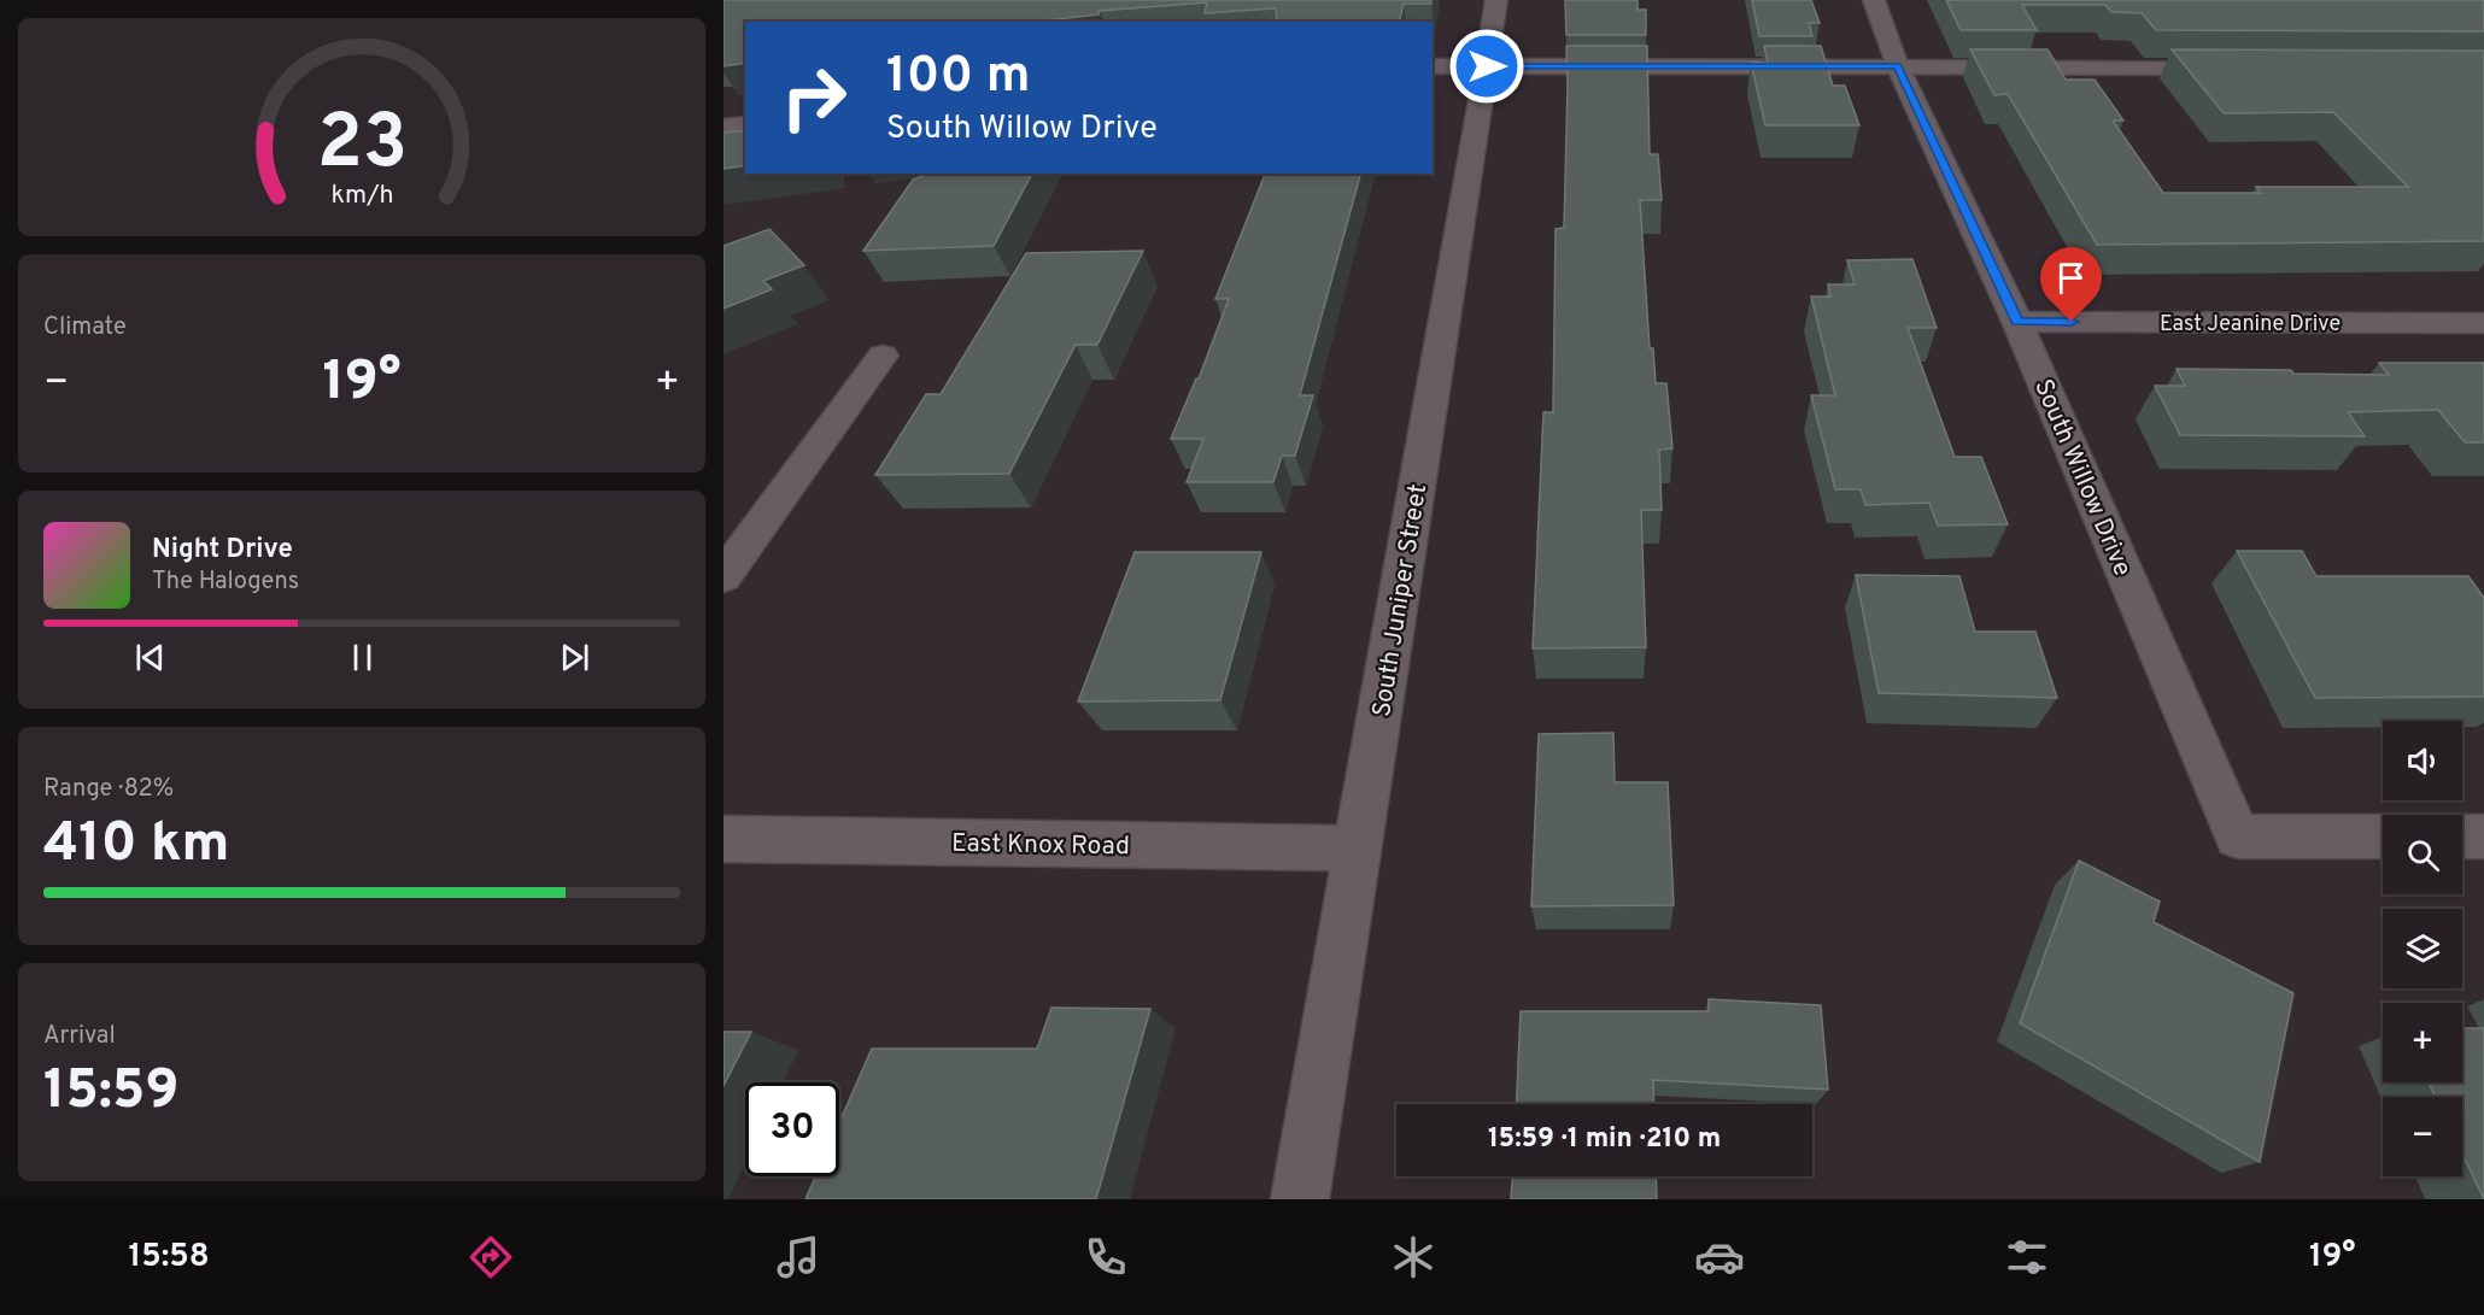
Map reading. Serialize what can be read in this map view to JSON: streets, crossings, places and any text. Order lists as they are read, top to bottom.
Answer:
{
  "streets": {
    "street": [
      "East Jeanine Drive",
      "South Willow Drive",
      "South Juniper Street",
      "East Knox Road"
    ]
  },
  "crossings": [
    ["East Jeanine Drive", "South Willow Drive"],
    ["South Juniper Street", "East Knox Road"]
  ],
  "page": {
    "turn": ["100 m", "South Willow Drive"],
    "tile": [
      "Climate",
      ["Range · 82%", "410 km"],
      ["Arrival", "15:59"]
    ],
    "heat": ["−", "19°", "+"],
    "song": ["Night Drive", "The Halogens"],
    "map_buttons": ["+", "−"],
    "limit": "30",
    "trip": "15:59 · 1 min · 210 m",
    "tabs": ["15:58", "19°"],
    "gauge": ["23", "km/h"]
  }
}
